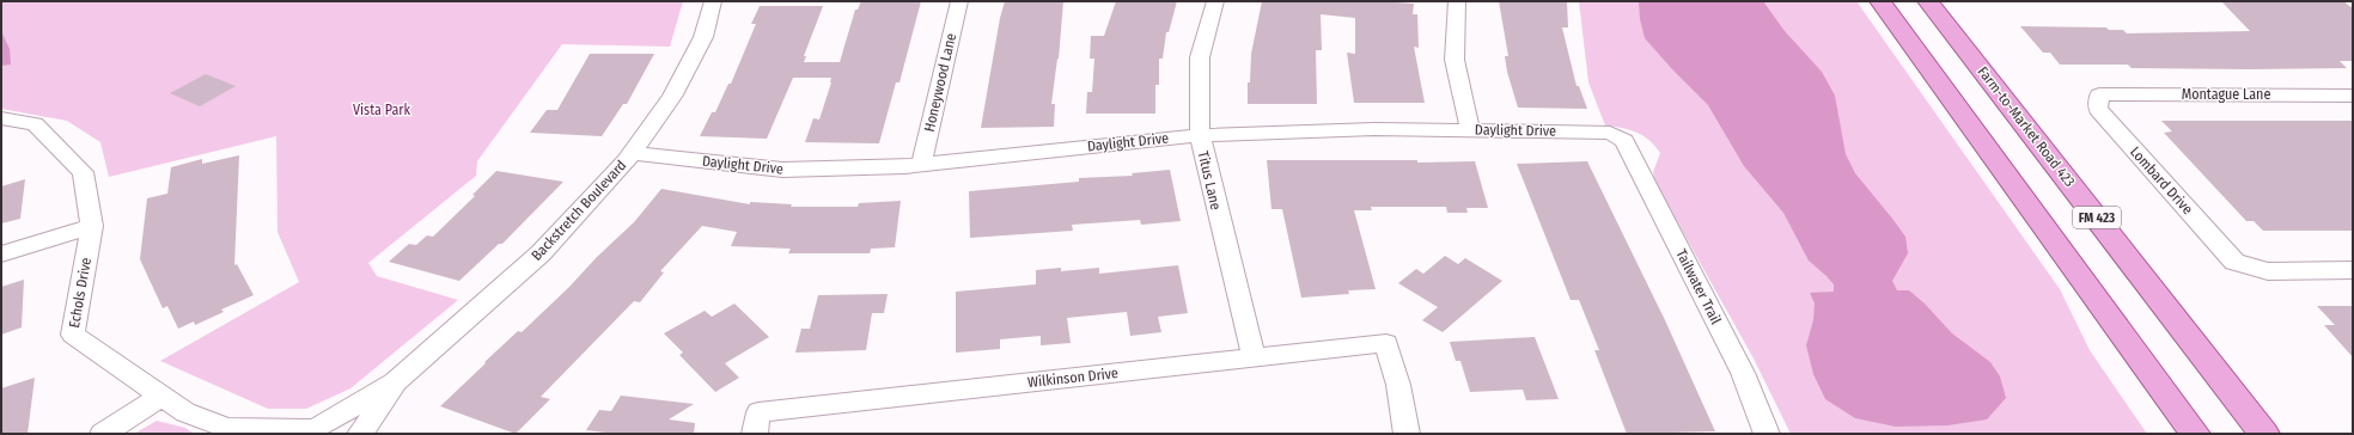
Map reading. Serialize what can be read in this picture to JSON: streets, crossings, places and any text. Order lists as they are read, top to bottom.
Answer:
{
  "streets": {
    "main road": ["Farm-to-Market Road 423", "FM 423"],
    "street": [
      "Honeywood Lane",
      "Montague Lane",
      "Daylight Drive",
      "Titus Lane",
      "Lombard Drive",
      "Backstretch Boulevard",
      "Tailwater Trail",
      "Echols Drive",
      "Wilkinson Drive"
    ]
  },
  "crossings": [
    ["Honeywood Lane", "Daylight Drive"],
    ["Montague Lane", "Lombard Drive"],
    ["Daylight Drive", "Titus Lane"],
    ["Daylight Drive", "Backstretch Boulevard"],
    ["Daylight Drive", "Tailwater Trail"],
    ["Titus Lane", "Wilkinson Drive"],
    ["Backstretch Boulevard", "Echols Drive"]
  ],
  "parks": ["Vista Park"]
}
